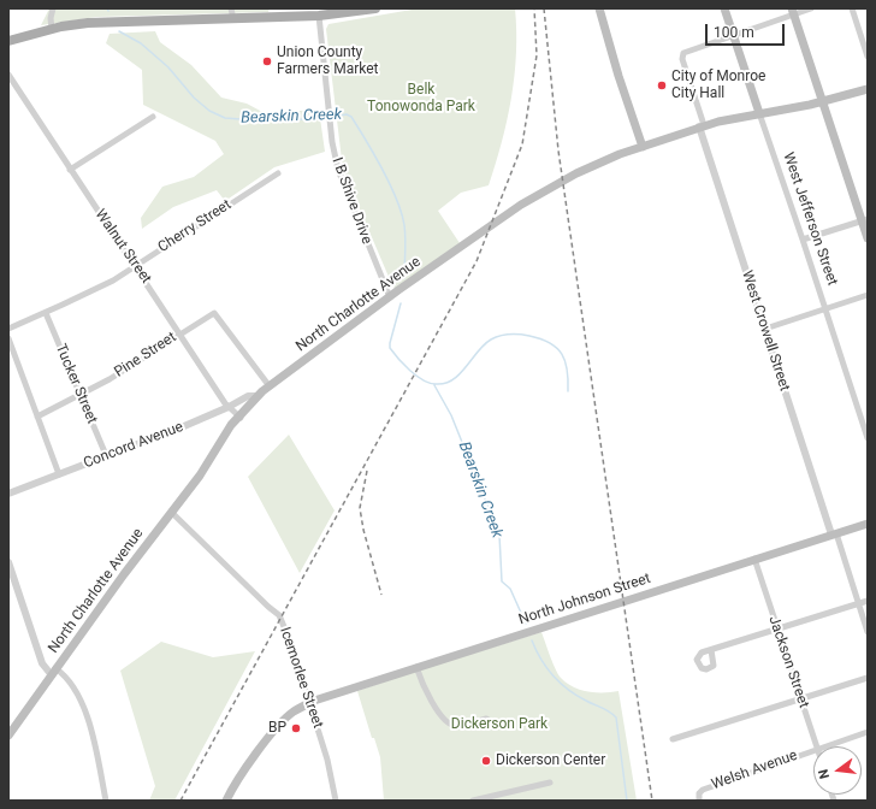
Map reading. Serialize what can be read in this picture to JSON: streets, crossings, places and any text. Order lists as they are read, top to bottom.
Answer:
{
  "streets": {
    "main road": ["West Jefferson Street", "North Charlotte Avenue", "North Johnson Street"],
    "street": [
      "I B Shive Drive",
      "Cherry Street",
      "Walnut Street",
      "West Crowell Street",
      "Pine Street",
      "Tucker Street",
      "Concord Avenue",
      "Jackson Street",
      "Icemorlee Street",
      "Welsh Avenue"
    ]
  },
  "crossings": [
    ["I B Shive Drive", "North Charlotte Avenue"],
    ["West Jefferson Street", "North Charlotte Avenue"],
    ["West Jefferson Street", "West Crowell Street"],
    ["Cherry Street", "Walnut Street"],
    ["Cherry Street", "Tucker Street"],
    ["Walnut Street", "North Charlotte Avenue"],
    ["Walnut Street", "Pine Street"],
    ["Walnut Street", "Concord Avenue"],
    ["North Charlotte Avenue", "West Crowell Street"],
    ["North Charlotte Avenue", "Pine Street"],
    ["North Charlotte Avenue", "Concord Avenue"],
    ["North Charlotte Avenue", "Icemorlee Street"],
    ["West Crowell Street", "North Johnson Street"],
    ["Pine Street", "Tucker Street"],
    ["Tucker Street", "Concord Avenue"],
    ["North Johnson Street", "Jackson Street"],
    ["North Johnson Street", "Icemorlee Street"]
  ],
  "water": ["Bearskin Creek"],
  "parks": ["Belk Tonowonda Park", "Dickerson Park"],
  "places": [
    "Union County Farmers Market",
    "City of Monroe City Hall",
    "BP",
    "Dickerson Center"
  ],
  "scale_bar": "100 m",
  "north": "left"
}
